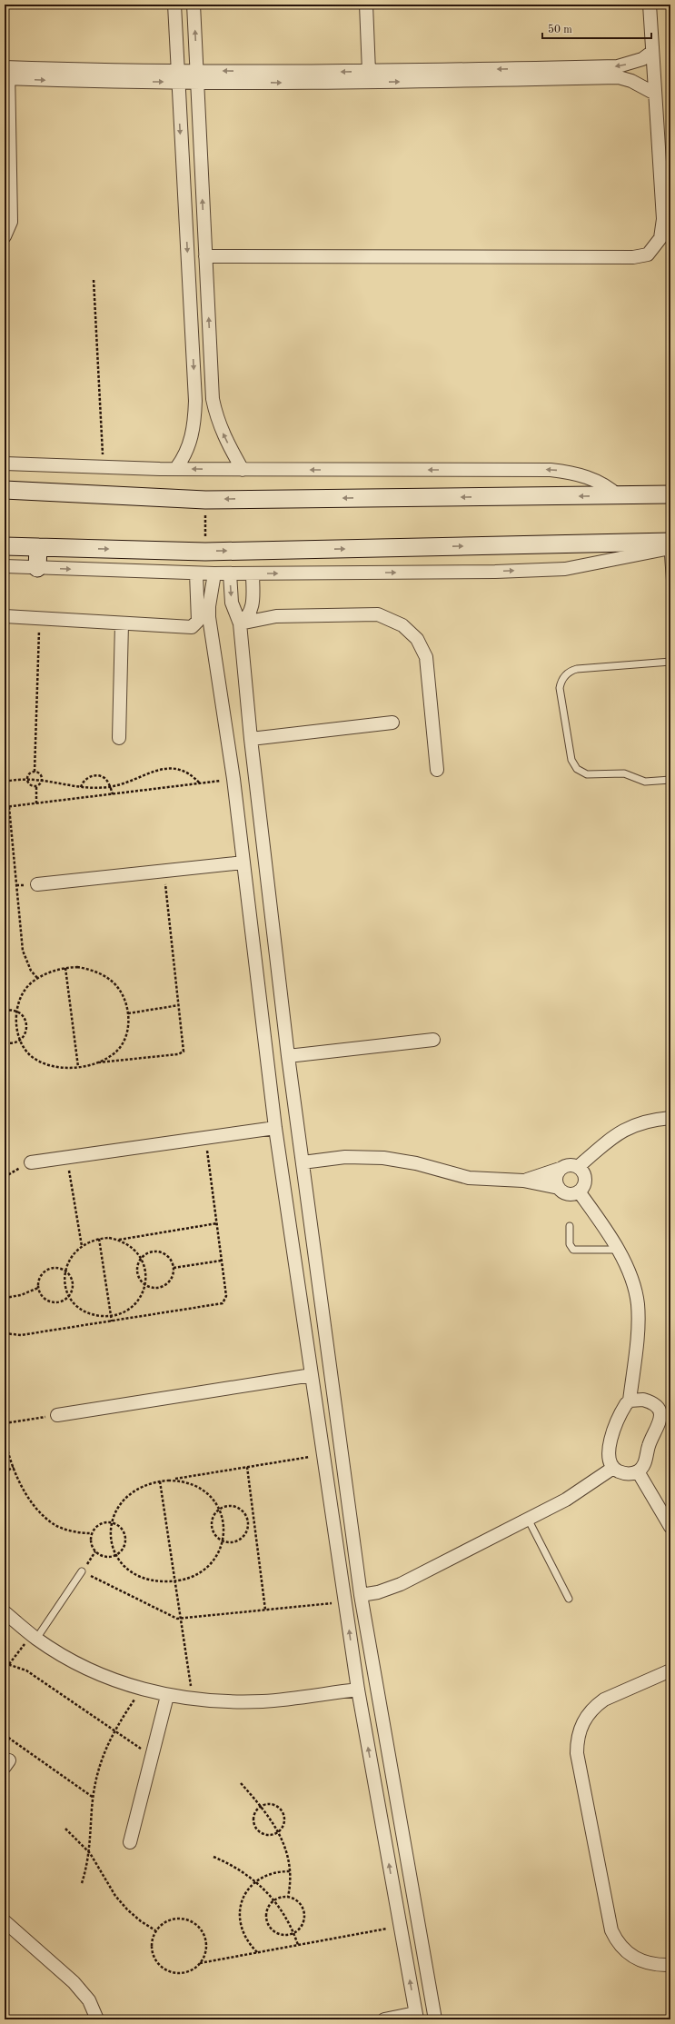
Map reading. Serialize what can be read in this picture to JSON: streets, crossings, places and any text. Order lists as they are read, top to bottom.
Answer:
{
  "scale_bar": "50 m"
}
